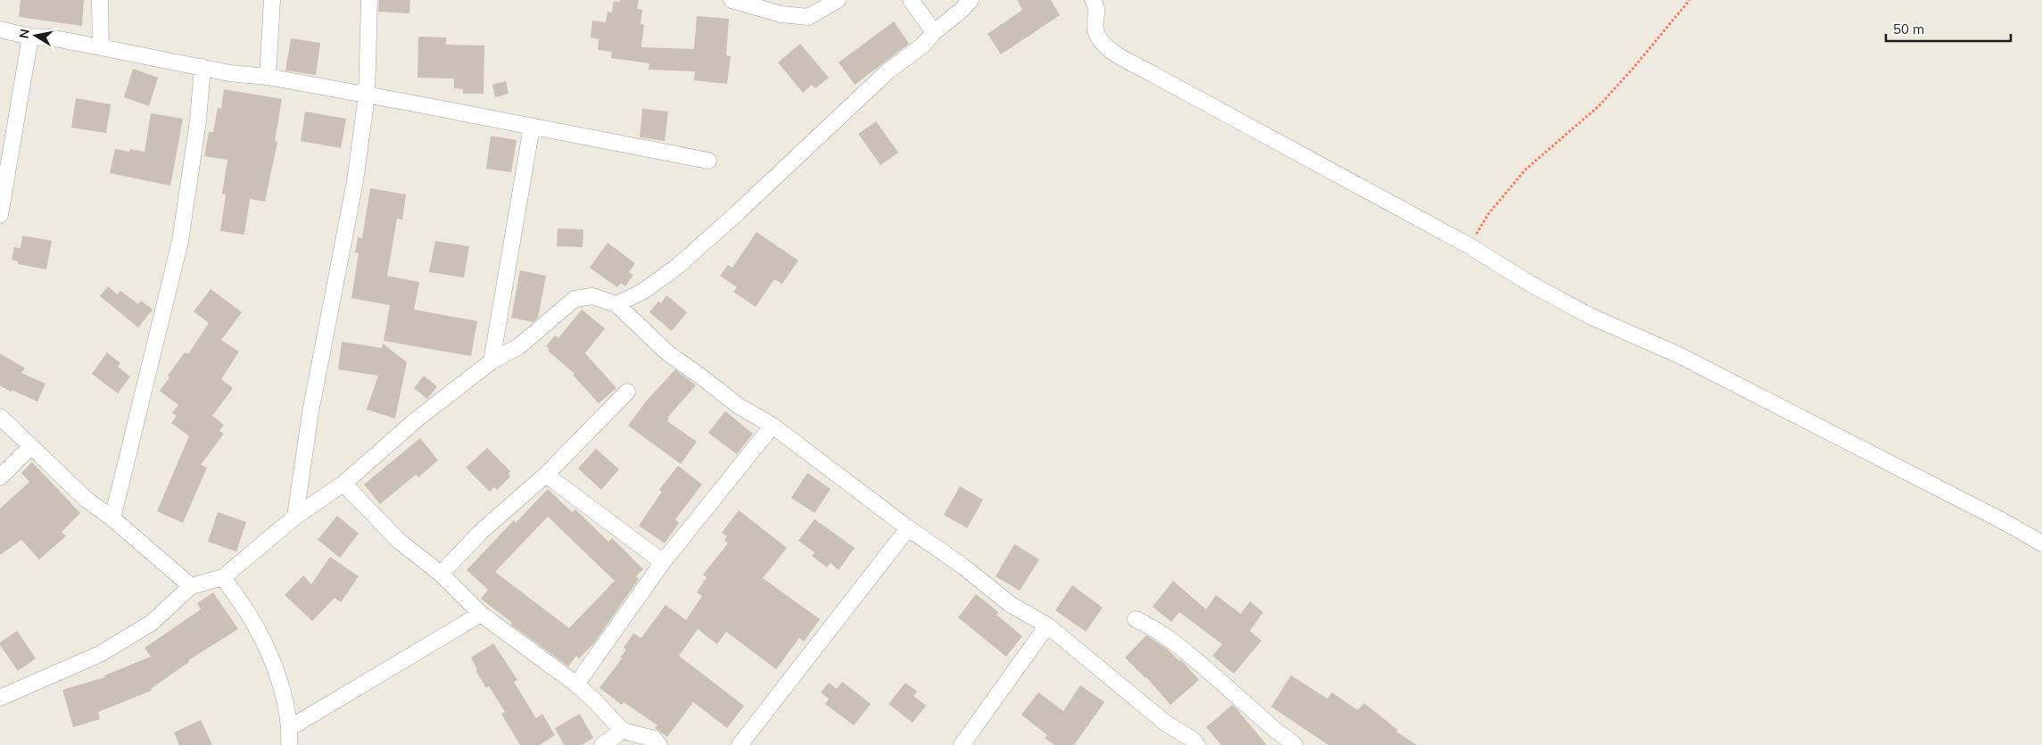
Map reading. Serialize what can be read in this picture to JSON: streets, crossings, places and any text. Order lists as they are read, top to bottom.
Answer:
{
  "scale_bar": "50 m",
  "north": "left"
}
